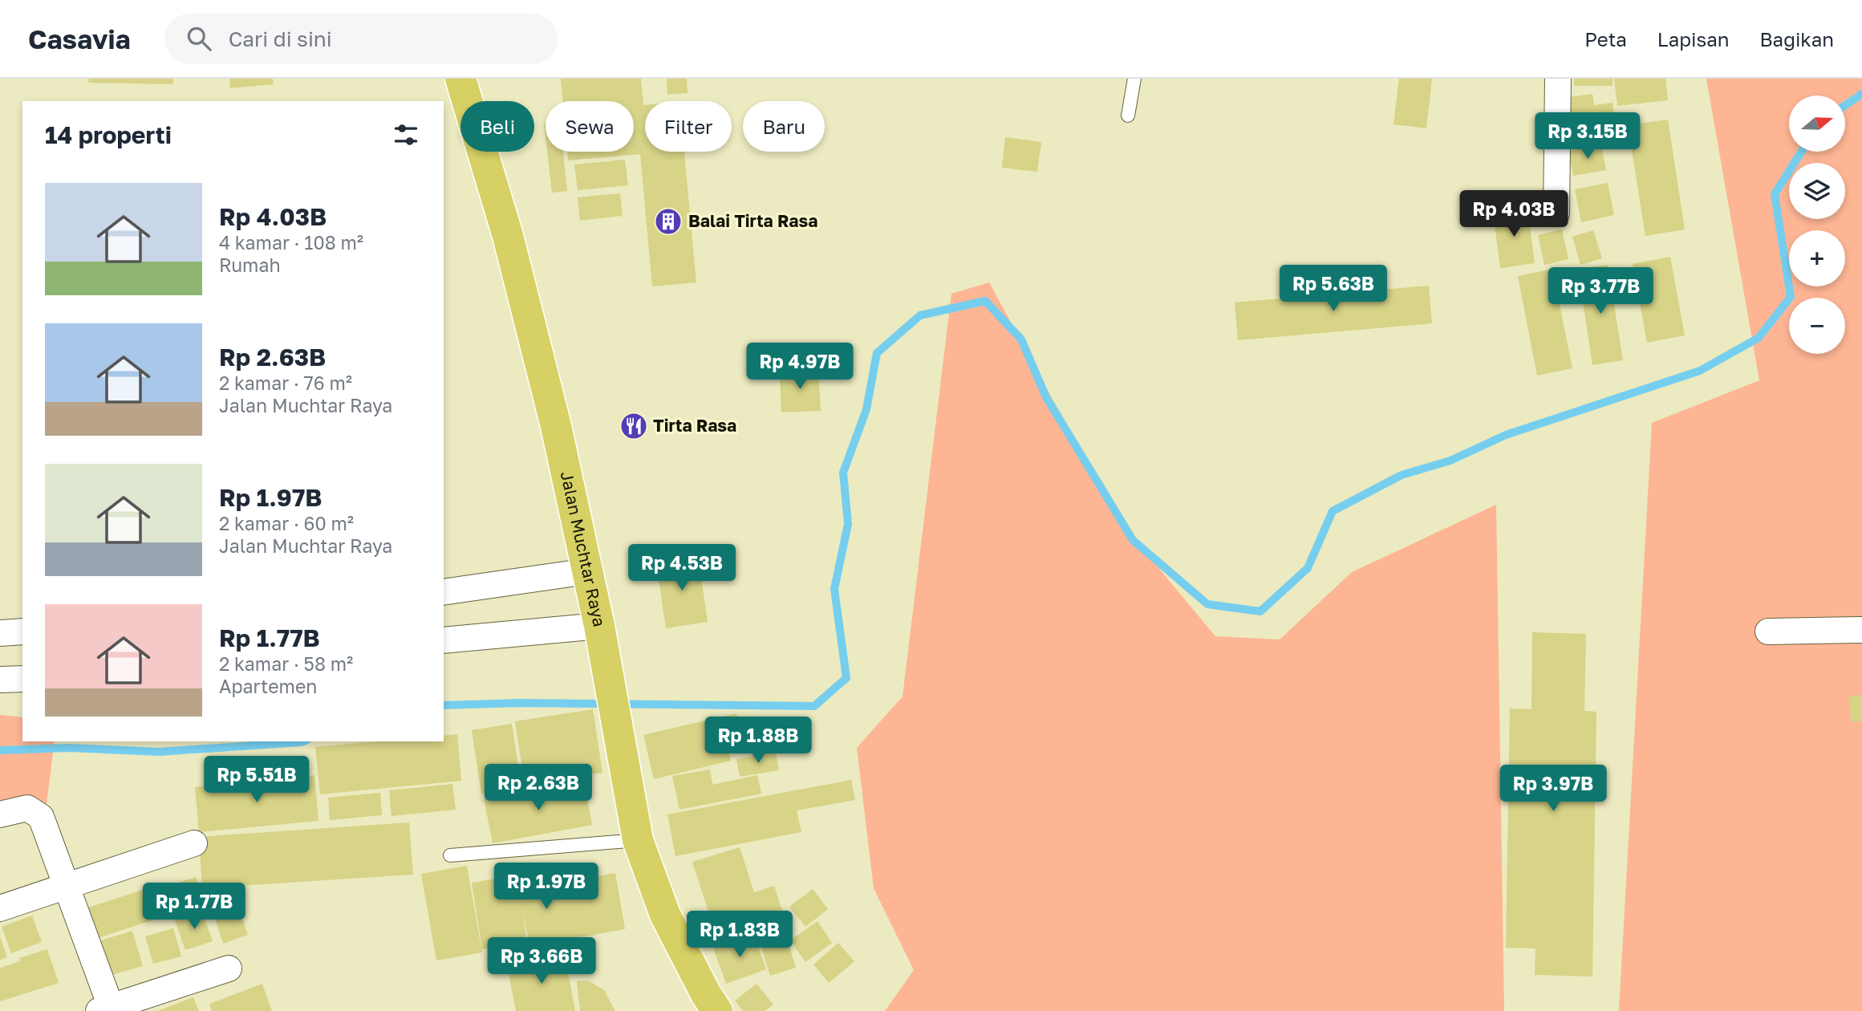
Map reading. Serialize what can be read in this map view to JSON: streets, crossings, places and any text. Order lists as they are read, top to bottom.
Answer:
{
  "streets": {
    "highway": ["Jalan Muchtar Raya"]
  },
  "places": {
    "building": ["Balai Tirta Rasa"],
    "restaurant": ["Tirta Rasa"]
  },
  "north": "right",
  "page": {
    "header": "Casavia",
    "search": "Cari di sini",
    "nav": ["Peta", "Lapisan", "Bagikan"],
    "map_buttons": ["+", "−"],
    "chip": [
      "Beli",
      "Sewa",
      "Filter",
      "Baru"
    ],
    "heading": "14 properti",
    "price": [
      "Rp 3.15B",
      "Rp 4.03B",
      "Rp 5.63B",
      "Rp 3.77B",
      "Rp 4.97B",
      "Rp 4.53B",
      "Rp 1.88B",
      "Rp 5.51B",
      "Rp 2.63B",
      "Rp 3.97B",
      "Rp 1.97B",
      "Rp 1.77B",
      "Rp 1.83B",
      "Rp 3.66B"
    ],
    "list": [
      {
        "name": "Rp 4.03B",
        "note": "4 kamar · 108 m² · Rumah"
      },
      {
        "name": "Rp 2.63B",
        "note": "2 kamar · 76 m² · Jalan Muchtar Raya"
      },
      {
        "name": "Rp 1.97B",
        "note": "2 kamar · 60 m² · Jalan Muchtar Raya"
      },
      {
        "name": "Rp 1.77B",
        "note": "2 kamar · 58 m² · Apartemen"
      }
    ]
  }
}
